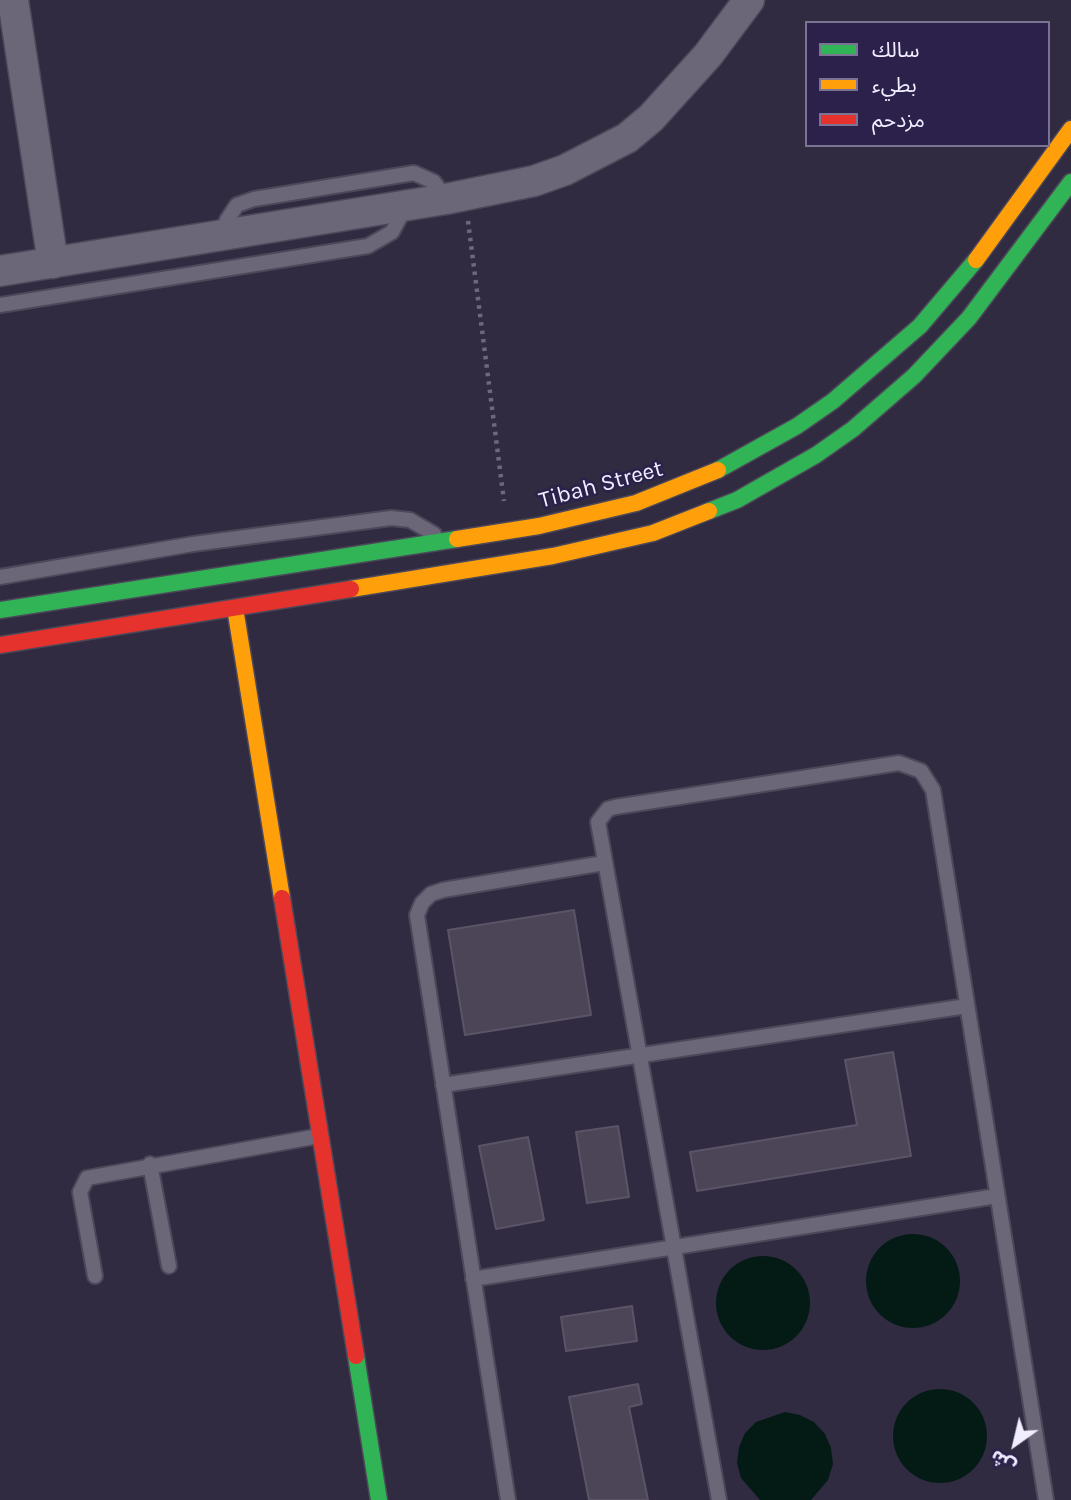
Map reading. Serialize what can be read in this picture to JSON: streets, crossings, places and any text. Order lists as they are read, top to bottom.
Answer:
{
  "streets": {
    "main road": ["Tibah Street"]
  },
  "legend": ["سالك", "بطيء", "مزدحم"],
  "north": "bottom left"
}
